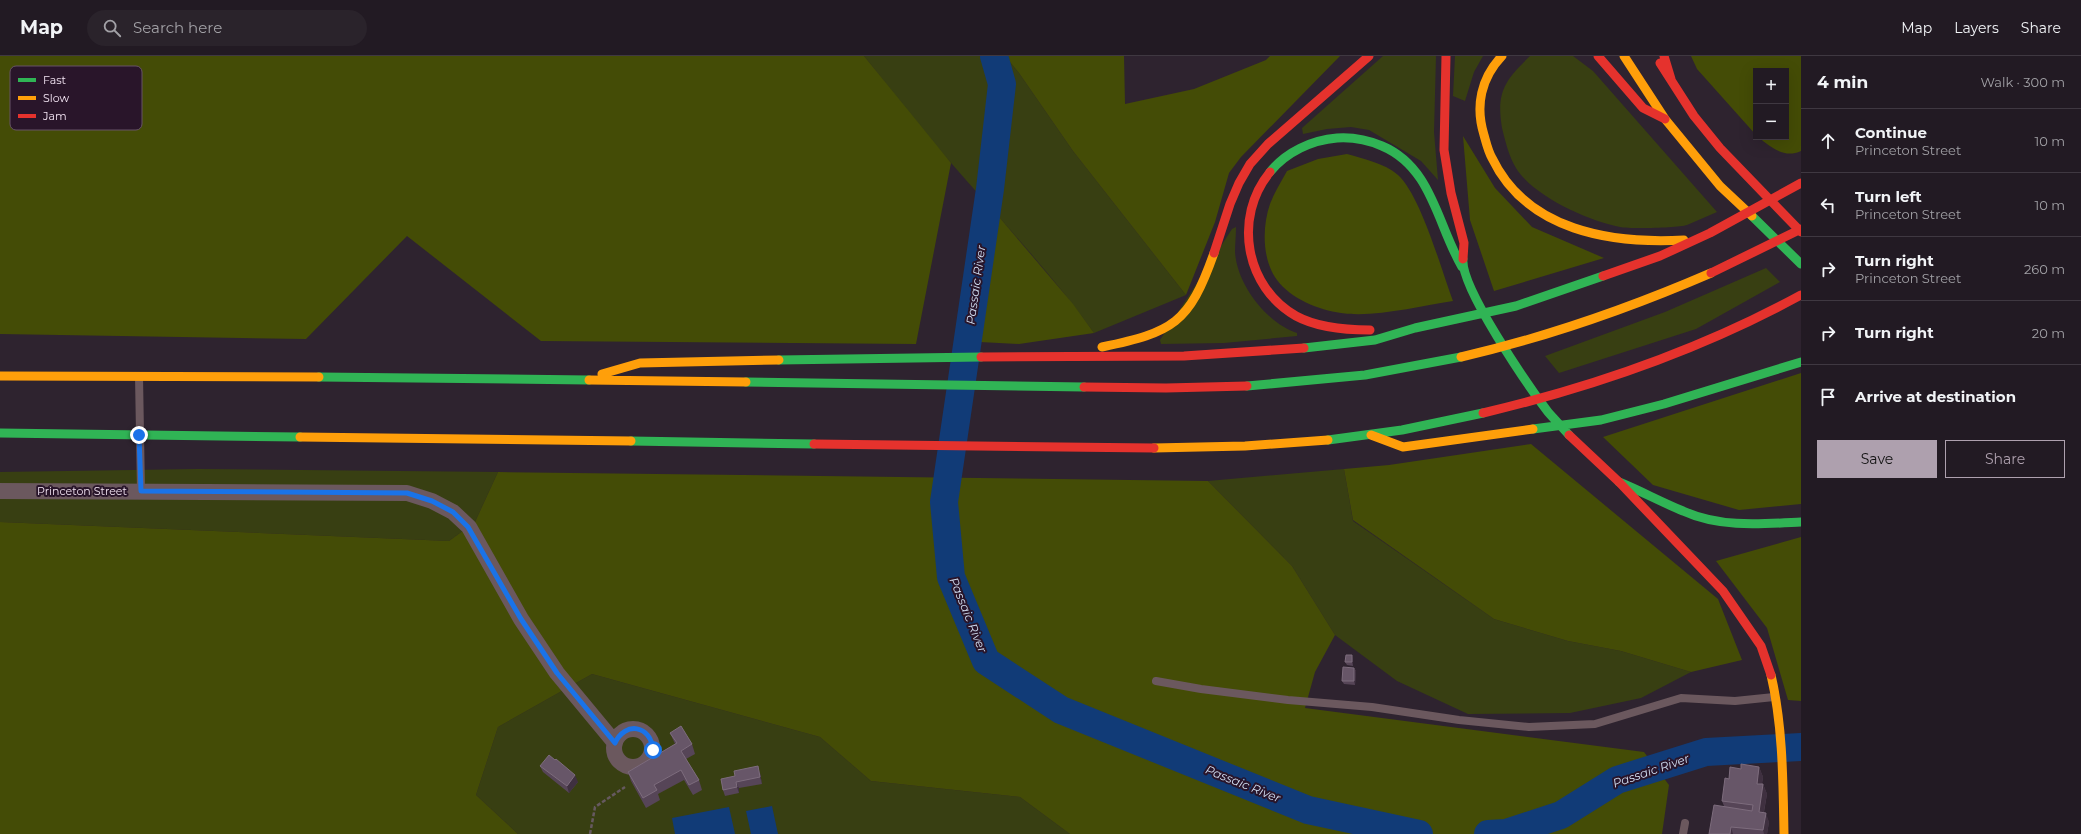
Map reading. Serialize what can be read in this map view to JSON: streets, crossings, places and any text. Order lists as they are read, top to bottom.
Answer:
{
  "streets": {
    "street": ["Princeton Street"]
  },
  "water": ["Passaic River"],
  "legend": ["Fast", "Slow", "Jam"],
  "page": {
    "header": "Map",
    "search": "Search here",
    "nav": ["Map", "Layers", "Share"],
    "heading": ["4 min", "Walk · 300 m"],
    "map_buttons": ["+", "−"],
    "list": [
      ["Continue", "Princeton Street", "10 m"],
      ["Turn left", "Princeton Street", "10 m"],
      ["Turn right", "Princeton Street", "260 m"],
      ["Turn right", "20 m"],
      "Arrive at destination"
    ],
    "buttons": ["Save", "Share"]
  }
}
